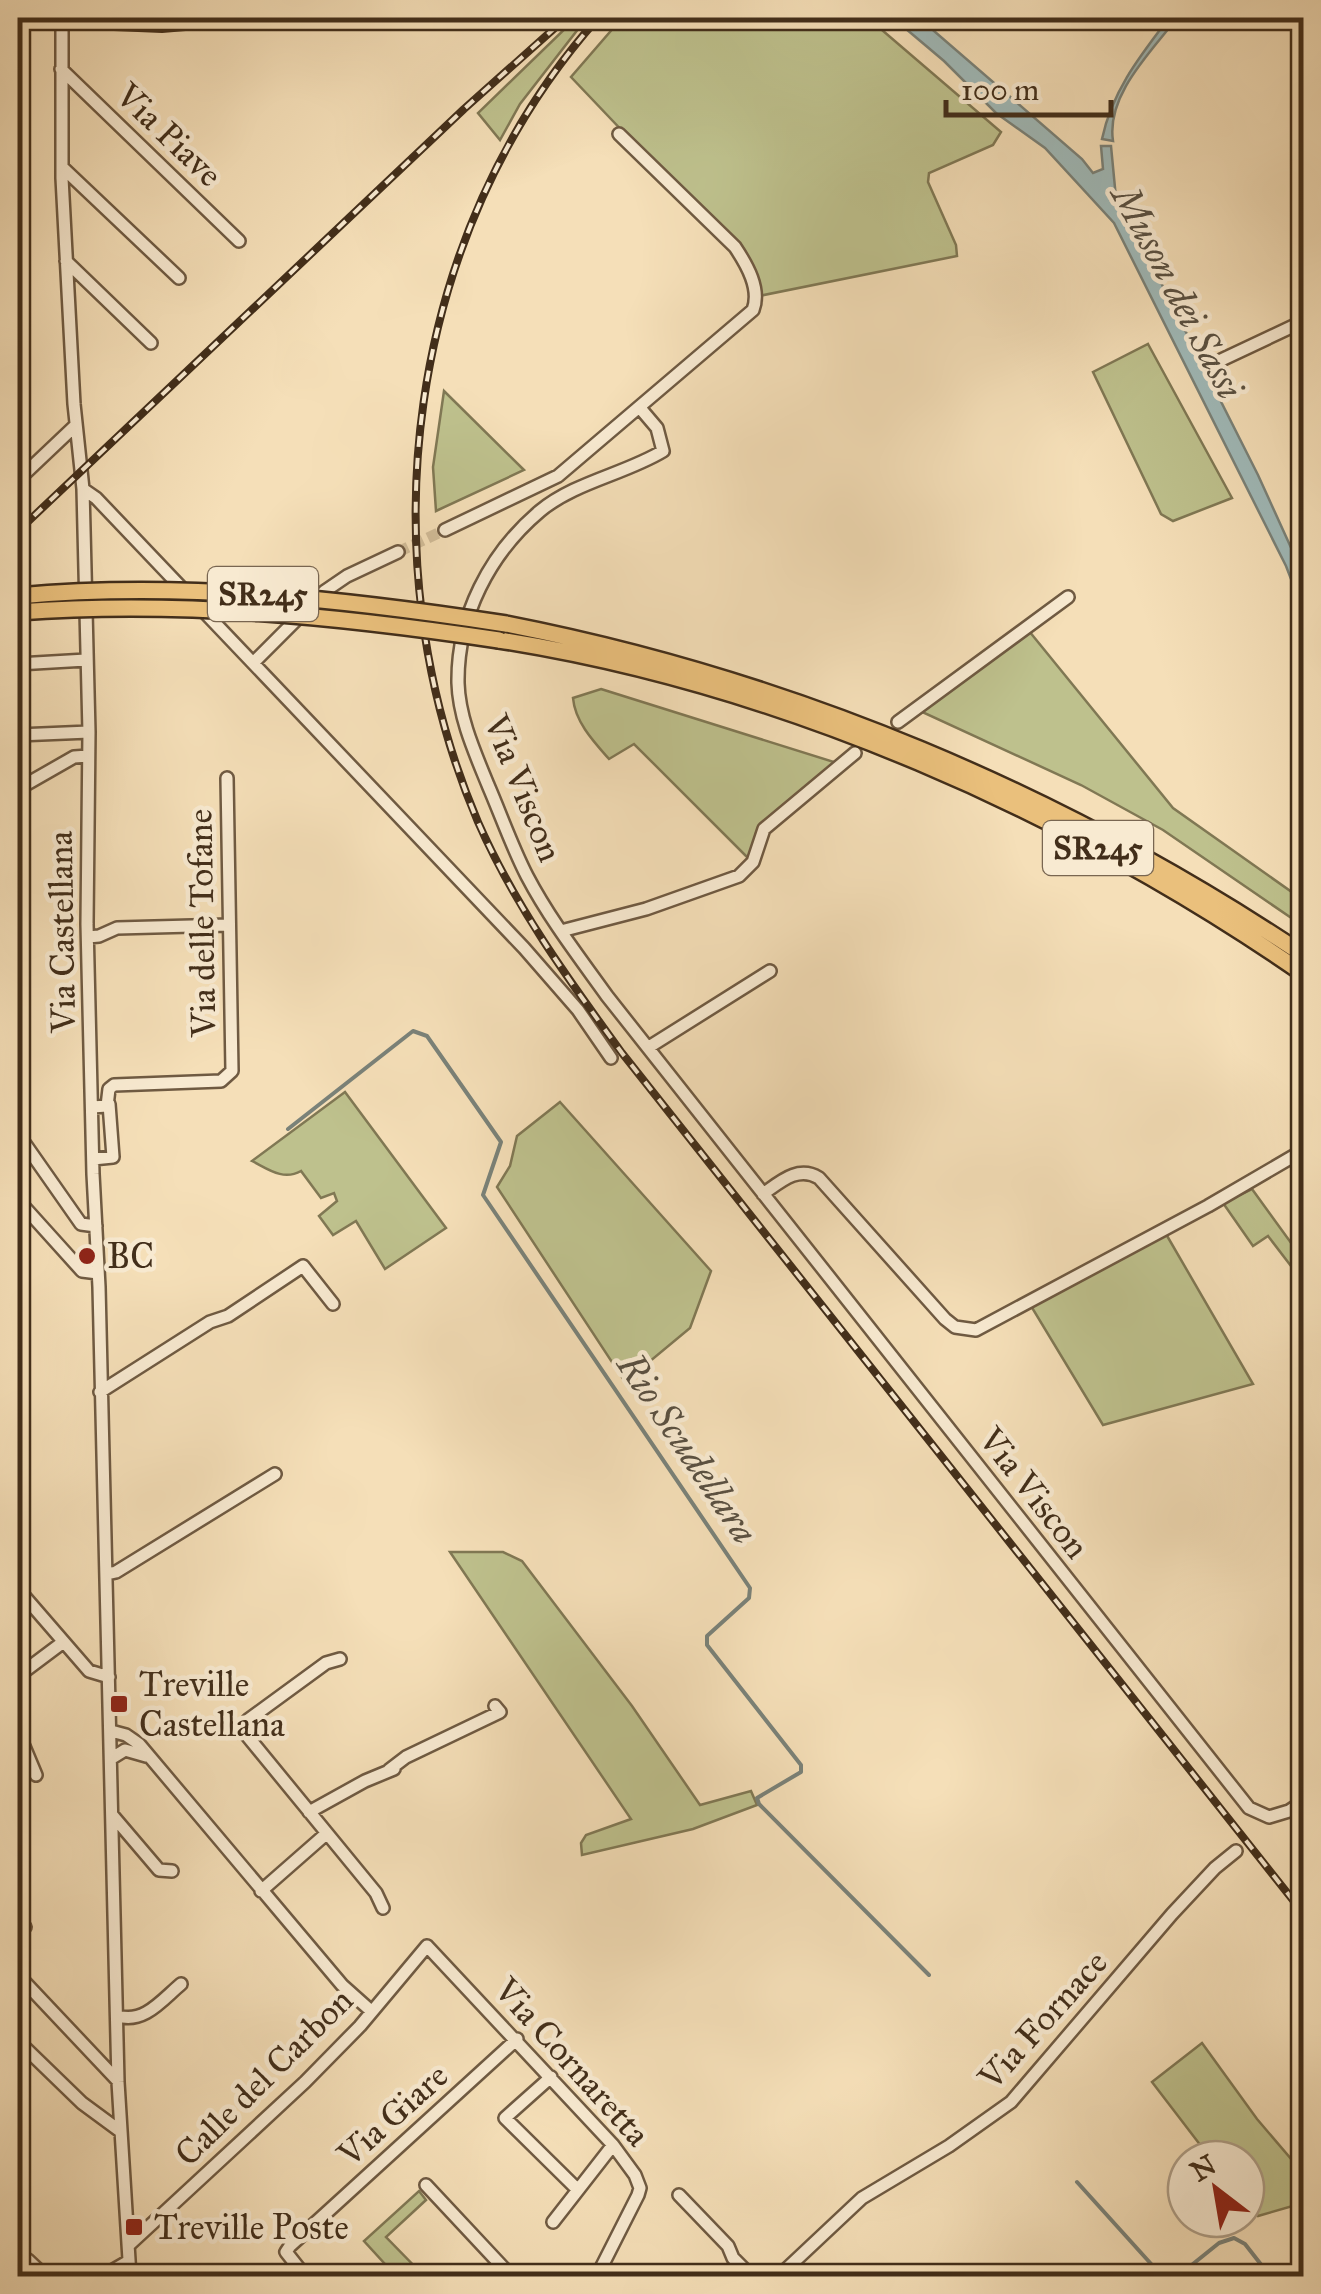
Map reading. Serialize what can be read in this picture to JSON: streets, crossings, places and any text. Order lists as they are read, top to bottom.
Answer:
{
  "streets": {
    "highway": ["SR245"],
    "street": [
      "Via Piave",
      "Via Viscon",
      "Via delle Tofane",
      "Via Castellana",
      "Via Fornace",
      "Via Cornaretta",
      "Calle del Carbon",
      "Via Giare"
    ]
  },
  "crossings": [
    ["Via Piave", "Via Castellana"],
    ["Via Castellana", "Calle del Carbon"],
    ["Via Cornaretta", "Calle del Carbon"],
    ["Via Cornaretta", "Via Giare"]
  ],
  "water": ["Muson dei Sassi", "Rio Scudellara"],
  "places": {
    "other": ["BC"],
    "transit": ["Treville Castellana", "Treville Poste"]
  },
  "scale_bar": "100 m",
  "north": "top left"
}
